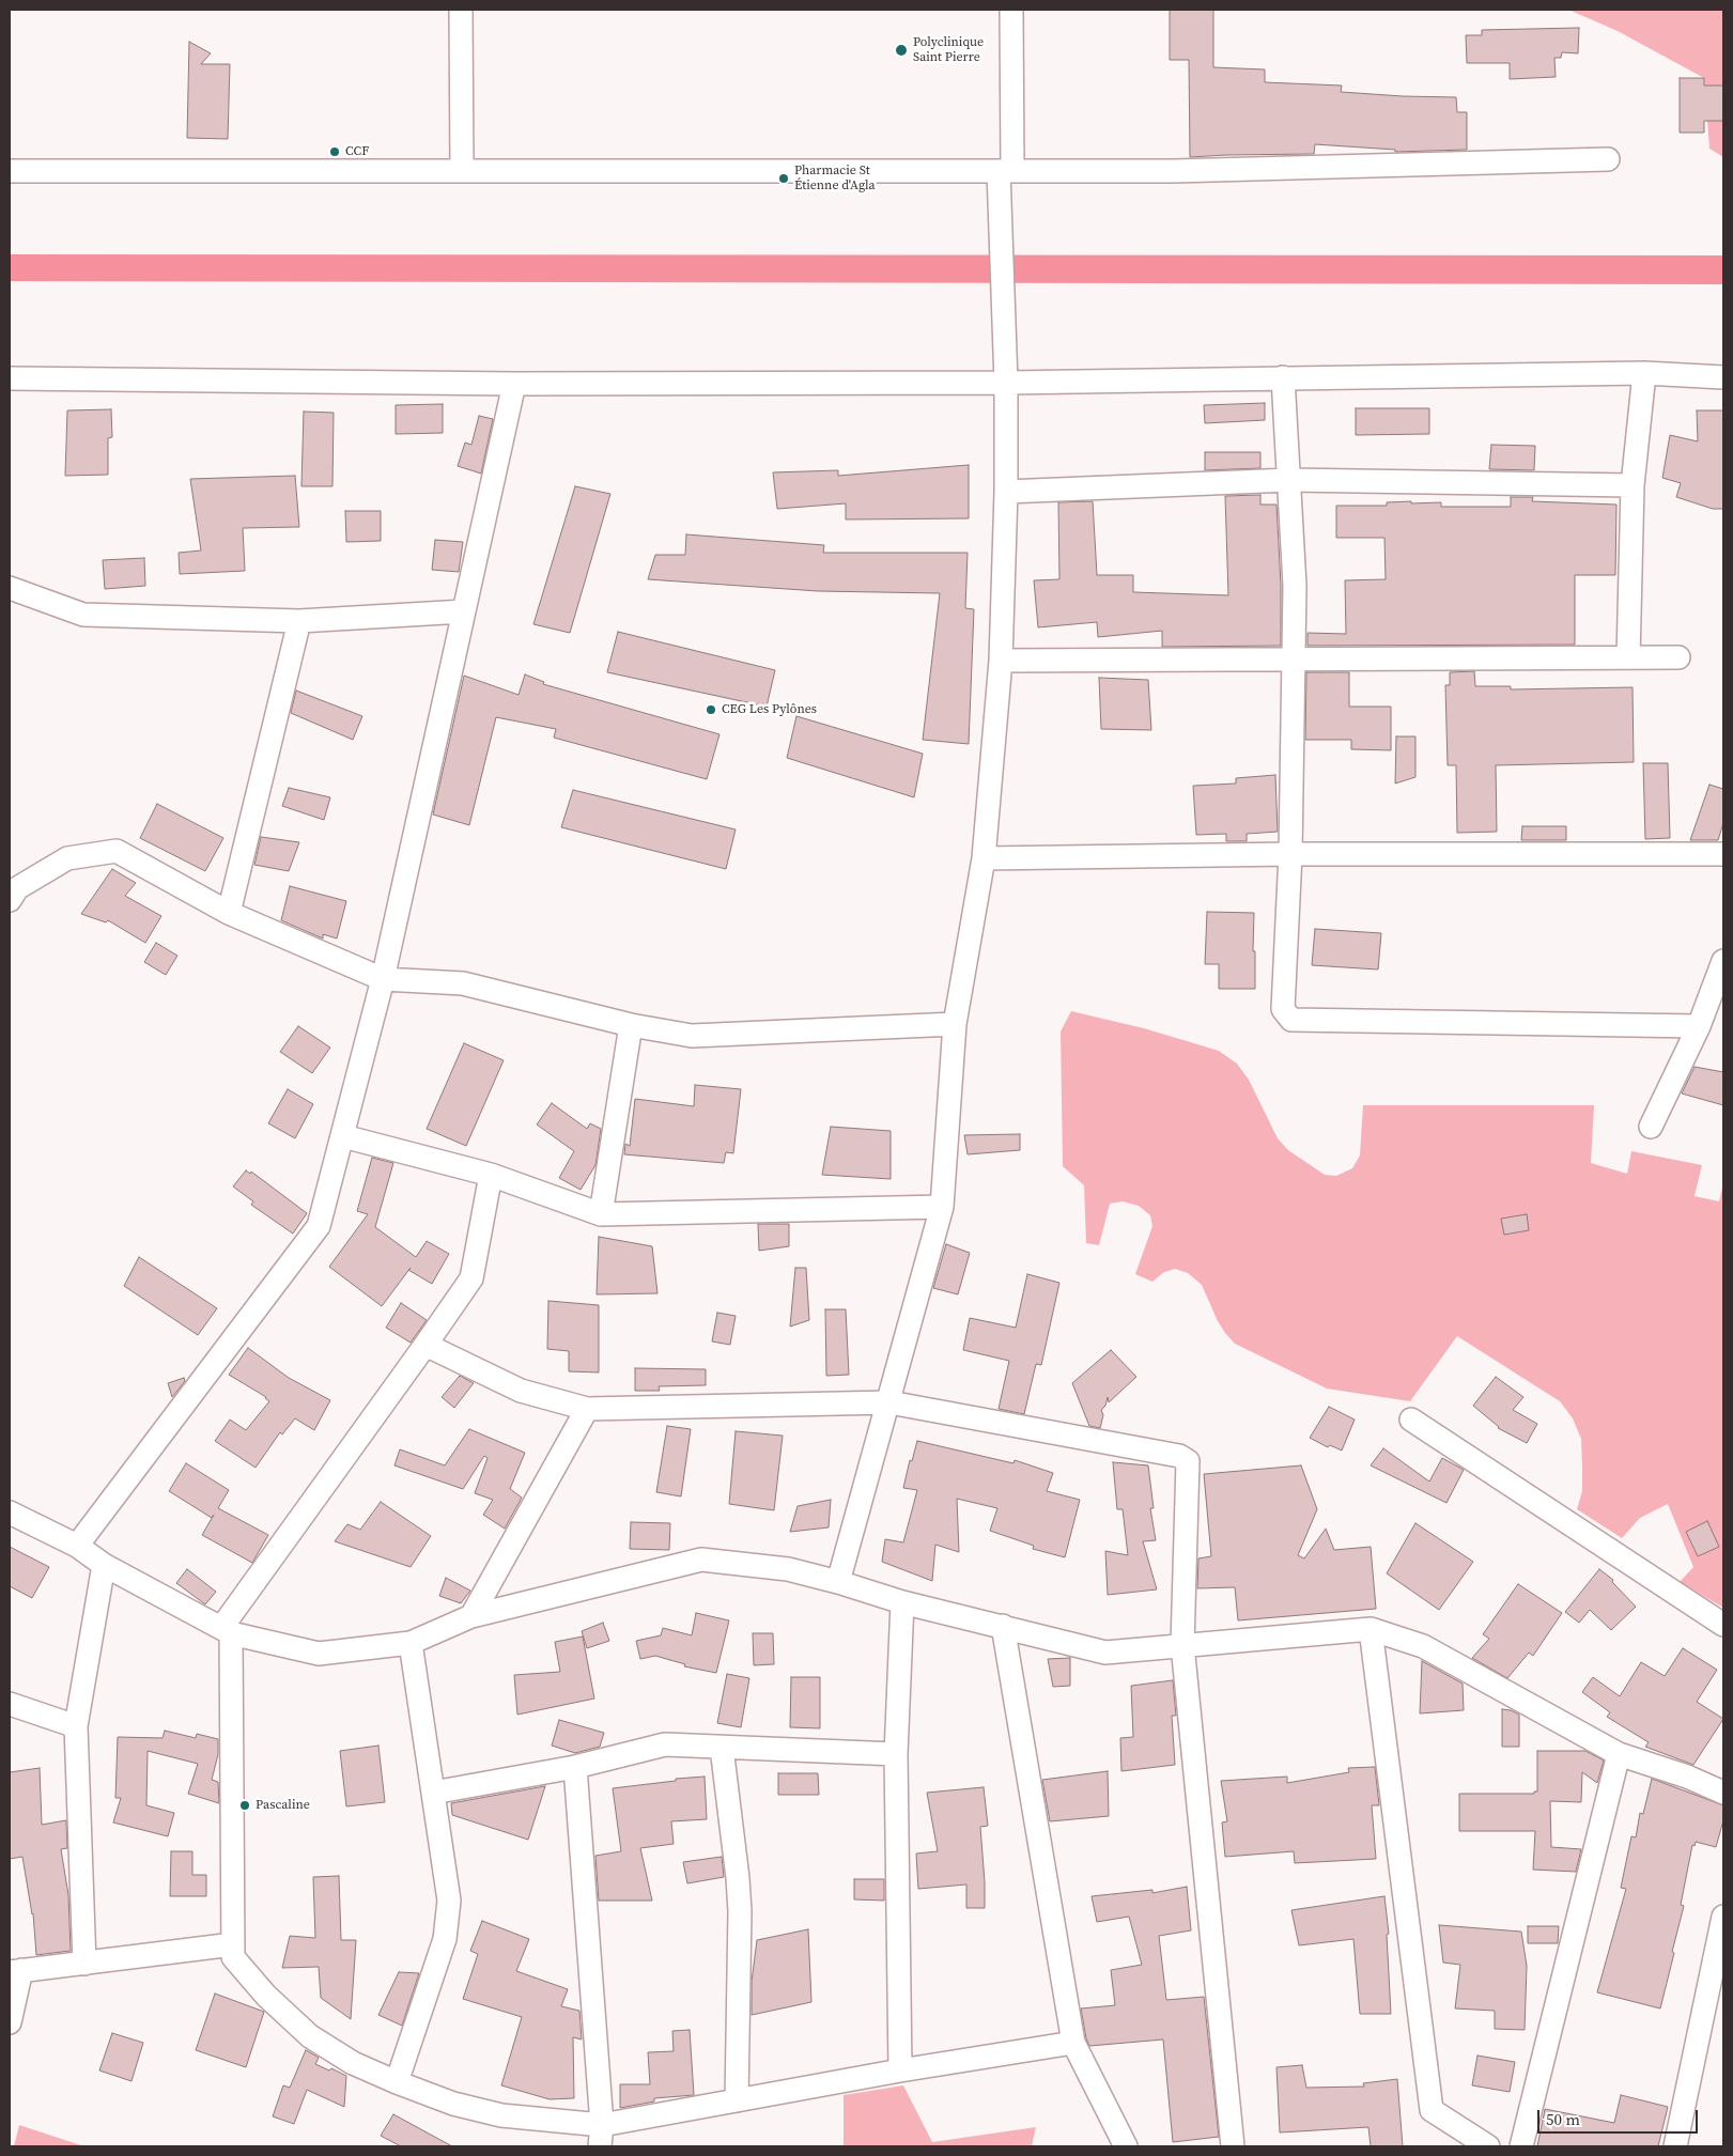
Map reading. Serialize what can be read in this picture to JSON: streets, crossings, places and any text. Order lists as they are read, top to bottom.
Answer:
{
  "places": [
    "Polyclinique Saint Pierre",
    "CCF",
    "Pharmacie St Étienne d'Agla",
    "CEG Les Pylônes",
    "Pascaline"
  ],
  "scale_bar": "50 m"
}
